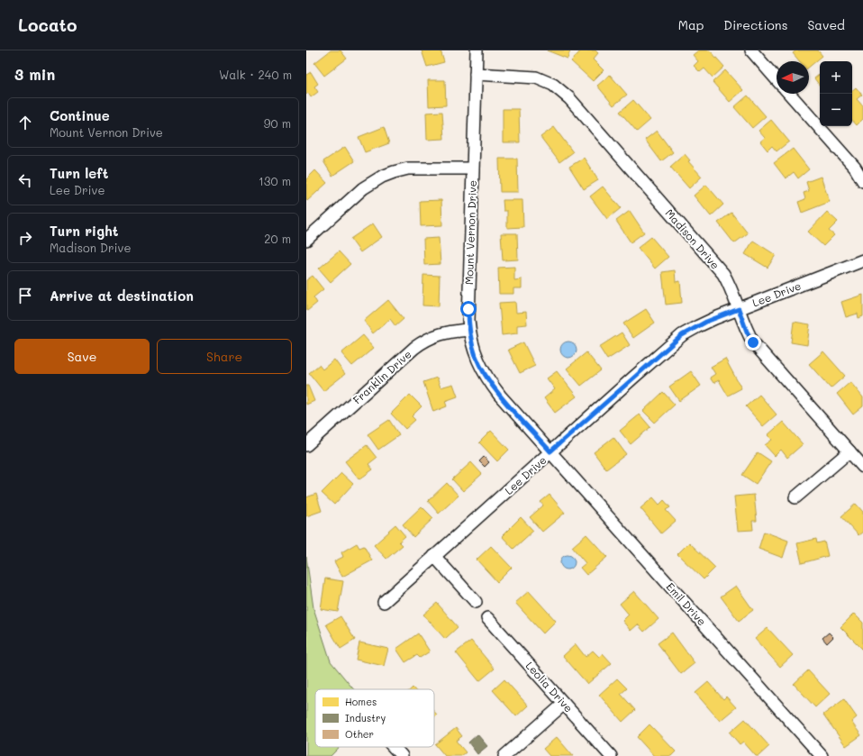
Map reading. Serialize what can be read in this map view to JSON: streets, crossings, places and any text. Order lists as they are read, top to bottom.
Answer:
{
  "streets": {
    "street": [
      "Mount Vernon Drive",
      "Madison Drive",
      "Lee Drive",
      "Franklin Drive",
      "Emil Drive",
      "Leolia Drive"
    ]
  },
  "crossings": [
    ["Mount Vernon Drive", "Madison Drive"],
    ["Mount Vernon Drive", "Lee Drive"],
    ["Mount Vernon Drive", "Franklin Drive"],
    ["Mount Vernon Drive", "Emil Drive"],
    ["Madison Drive", "Lee Drive"],
    ["Lee Drive", "Emil Drive"]
  ],
  "legend": ["Homes", "Industry", "Other"],
  "north": "left",
  "page": {
    "header": "Locato",
    "nav": ["Map", "Directions", "Saved"],
    "heading": ["3 min", "Walk · 240 m"],
    "map_buttons": ["+", "−"],
    "list": [
      ["Continue", "Mount Vernon Drive", "90 m"],
      ["Turn left", "Lee Drive", "130 m"],
      ["Turn right", "Madison Drive", "20 m"],
      "Arrive at destination"
    ],
    "buttons": ["Save", "Share"]
  }
}
